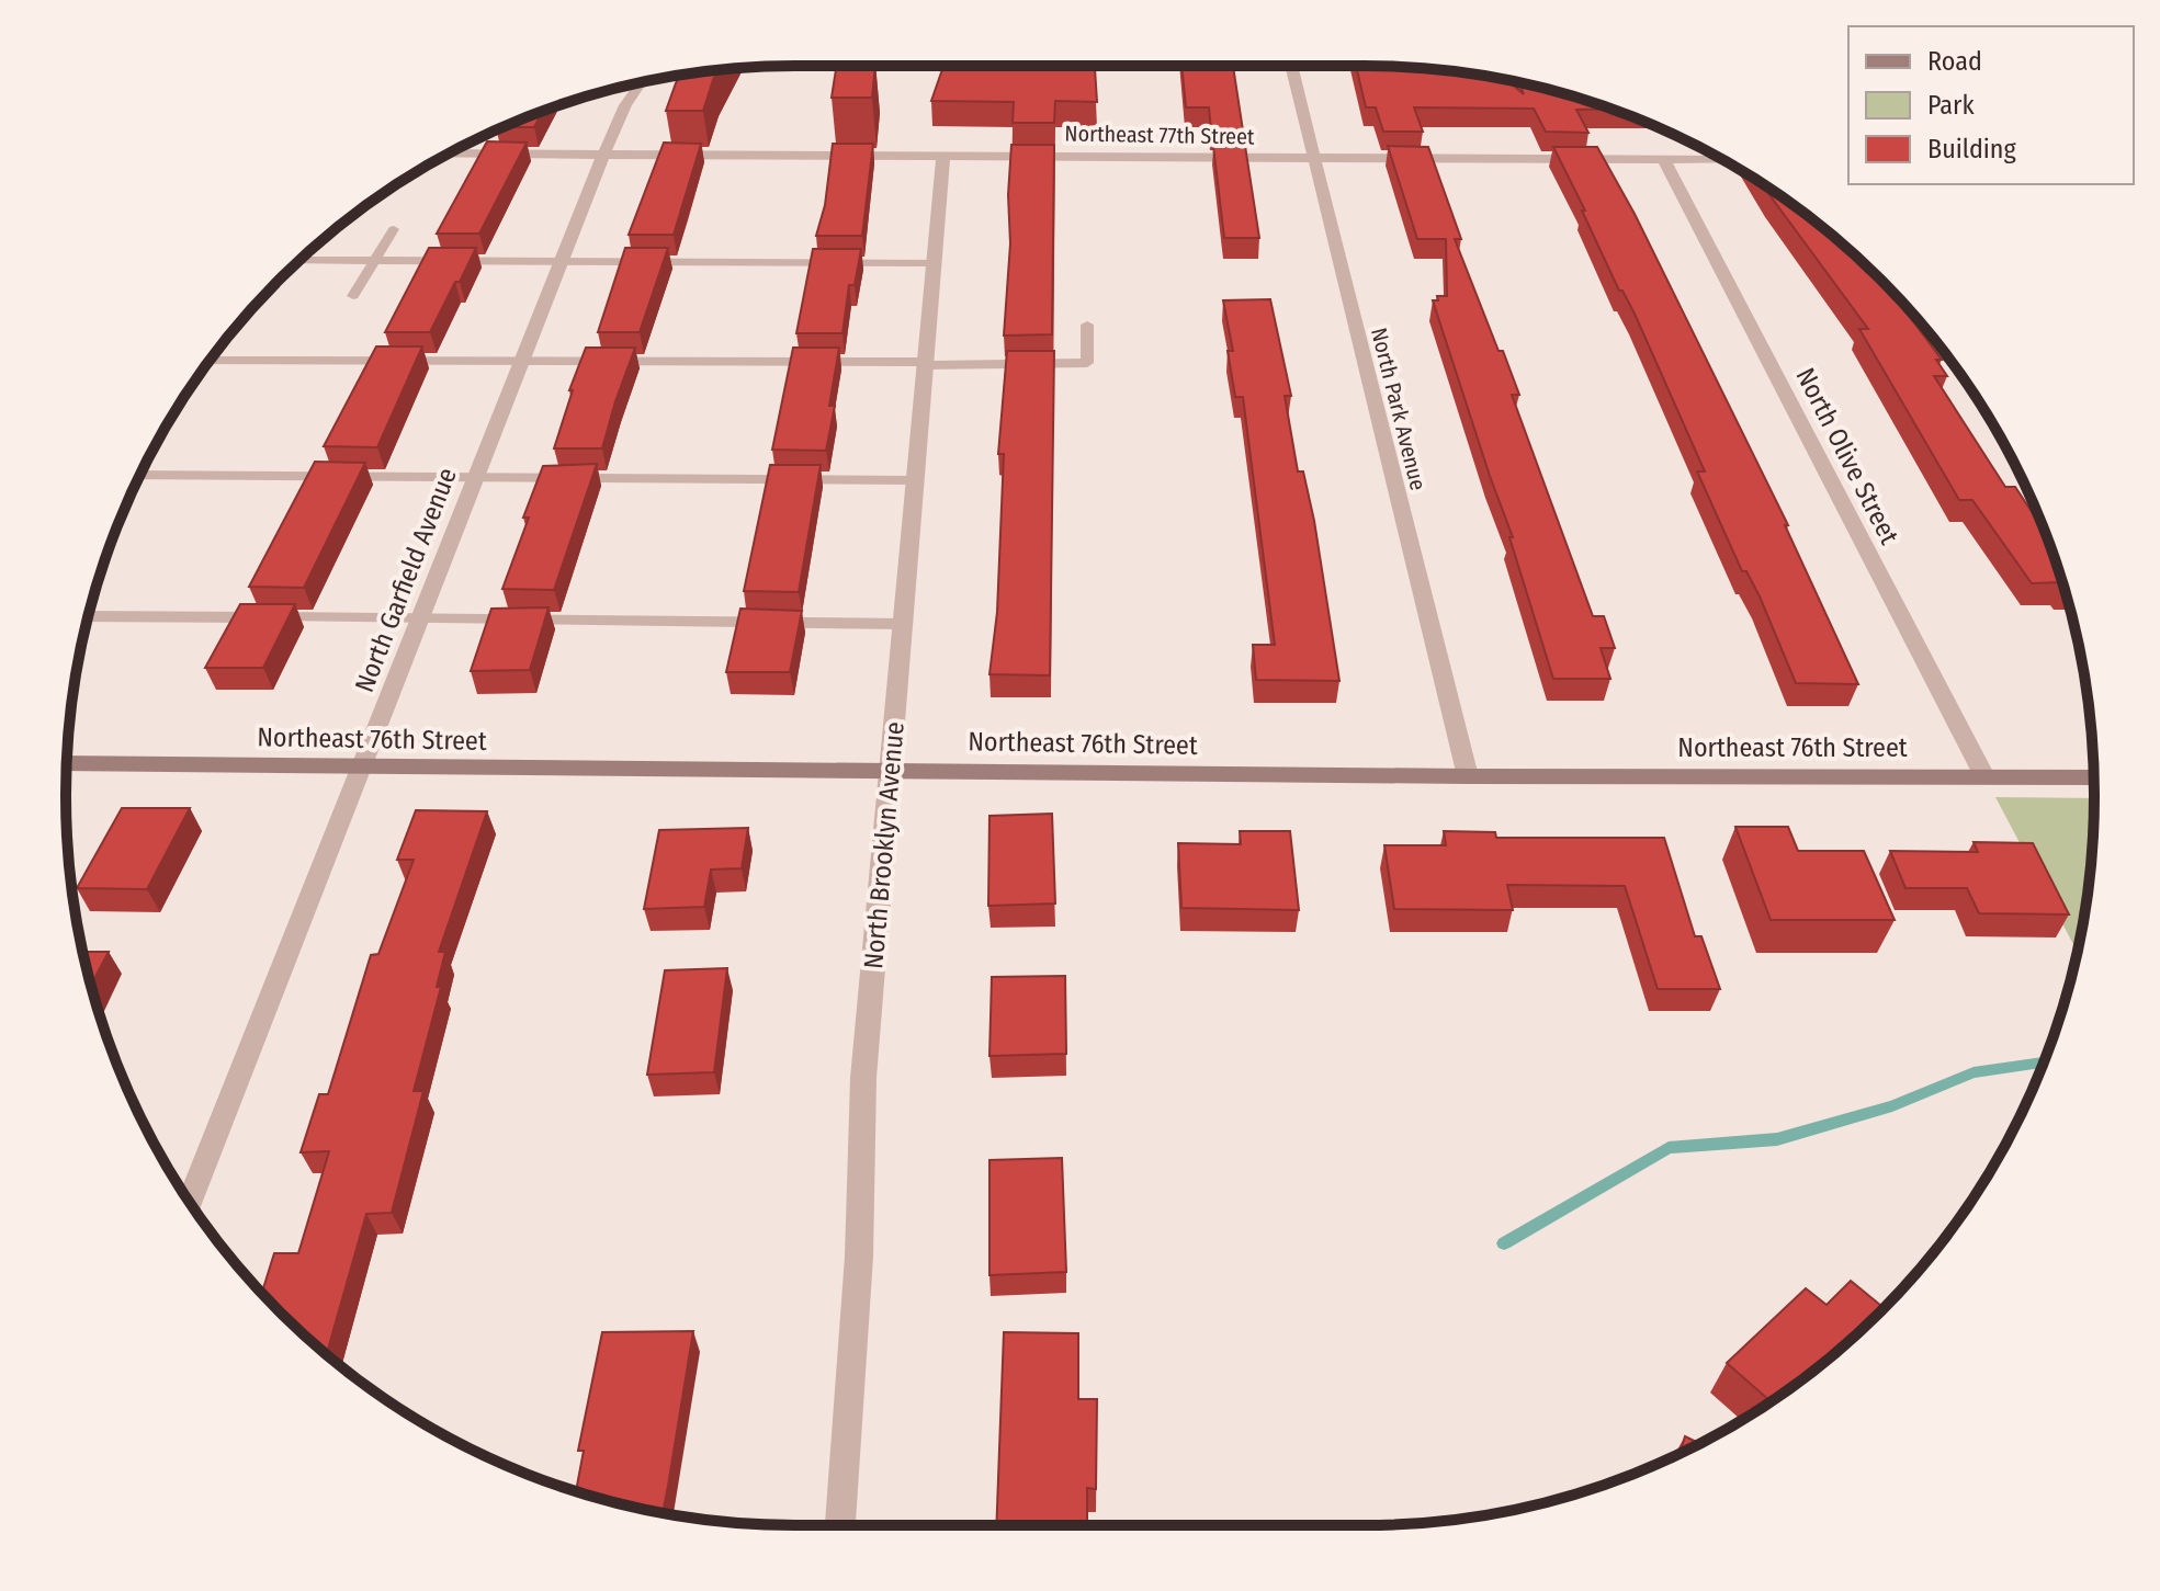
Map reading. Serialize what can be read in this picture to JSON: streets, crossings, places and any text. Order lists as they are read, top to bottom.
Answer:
{
  "streets": {
    "street": [
      "Northeast 77th Street",
      "North Park Avenue",
      "North Olive Street",
      "North Garfield Avenue",
      "Northeast 76th Street",
      "North Brooklyn Avenue"
    ]
  },
  "crossings": [
    ["Northeast 77th Street", "North Park Avenue"],
    ["Northeast 77th Street", "North Olive Street"],
    ["Northeast 77th Street", "North Garfield Avenue"],
    ["Northeast 77th Street", "North Brooklyn Avenue"],
    ["North Park Avenue", "Northeast 76th Street"],
    ["North Olive Street", "Northeast 76th Street"],
    ["North Garfield Avenue", "Northeast 76th Street"],
    ["Northeast 76th Street", "North Brooklyn Avenue"]
  ],
  "legend": ["Road", "Park", "Building"]
}
